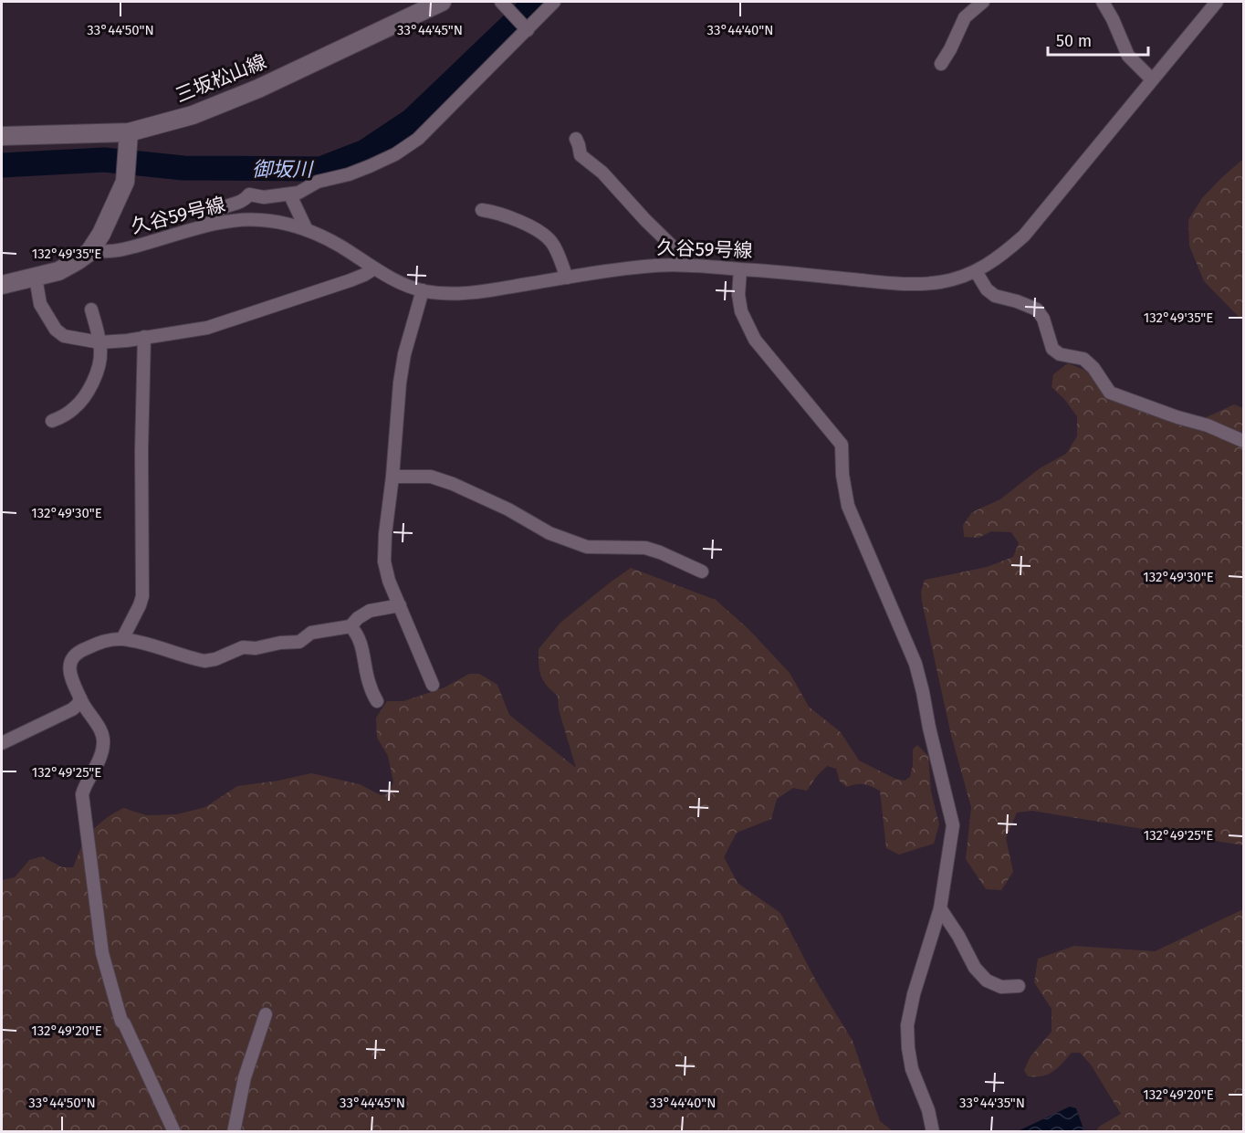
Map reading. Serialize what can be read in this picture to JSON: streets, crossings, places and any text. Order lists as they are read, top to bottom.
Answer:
{
  "streets": {
    "main road": ["三坂松山線"],
    "street": ["久谷59号線"]
  },
  "water": ["御坂川"],
  "scale_bar": "50 m",
  "coordinates": [
    "33°44'50\"N",
    "33°44'45\"N",
    "33°44'40\"N",
    "132°49'35\"E",
    "132°49'30\"E",
    "132°49'25\"E",
    "132°49'20\"E",
    "33°44'35\"N"
  ]
}
